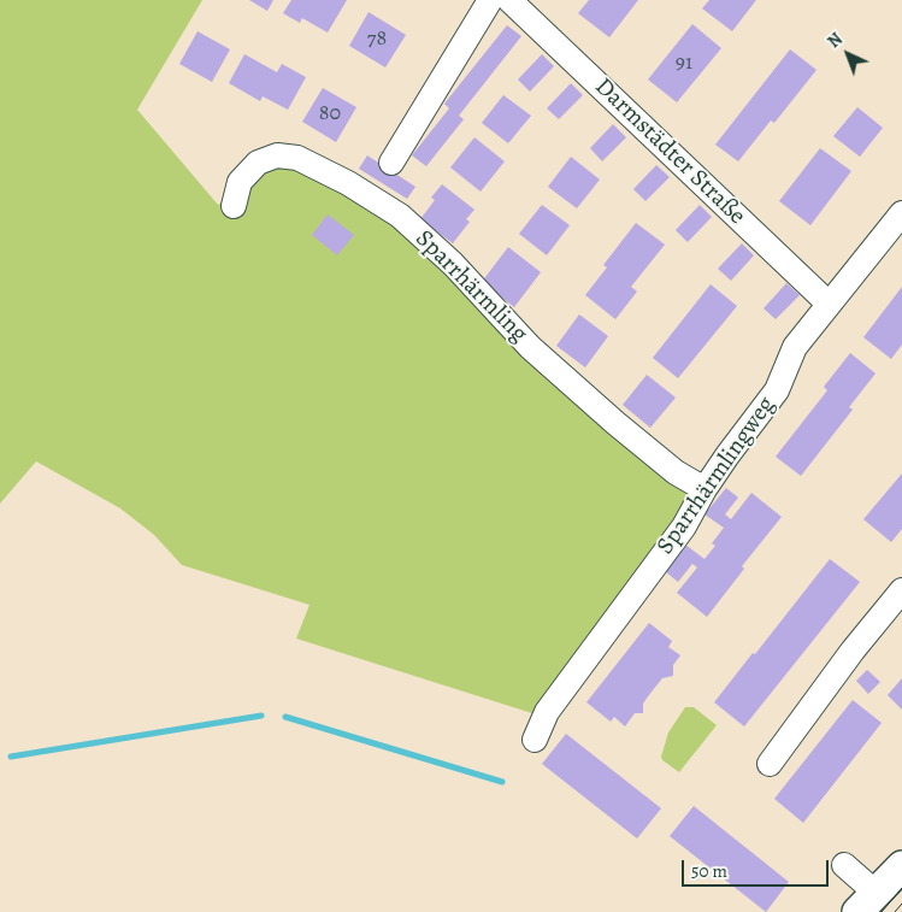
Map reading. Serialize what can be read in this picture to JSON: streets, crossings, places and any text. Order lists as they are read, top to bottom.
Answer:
{
  "streets": {
    "street": ["Darmstädter Straße", "Sparrhärmling", "Sparrhärmlingweg"]
  },
  "crossings": [
    ["Darmstädter Straße", "Sparrhärmlingweg"],
    ["Sparrhärmling", "Sparrhärmlingweg"]
  ],
  "house_numbers": ["78", "91", "80"],
  "scale_bar": "50 m",
  "north": "top left"
}
